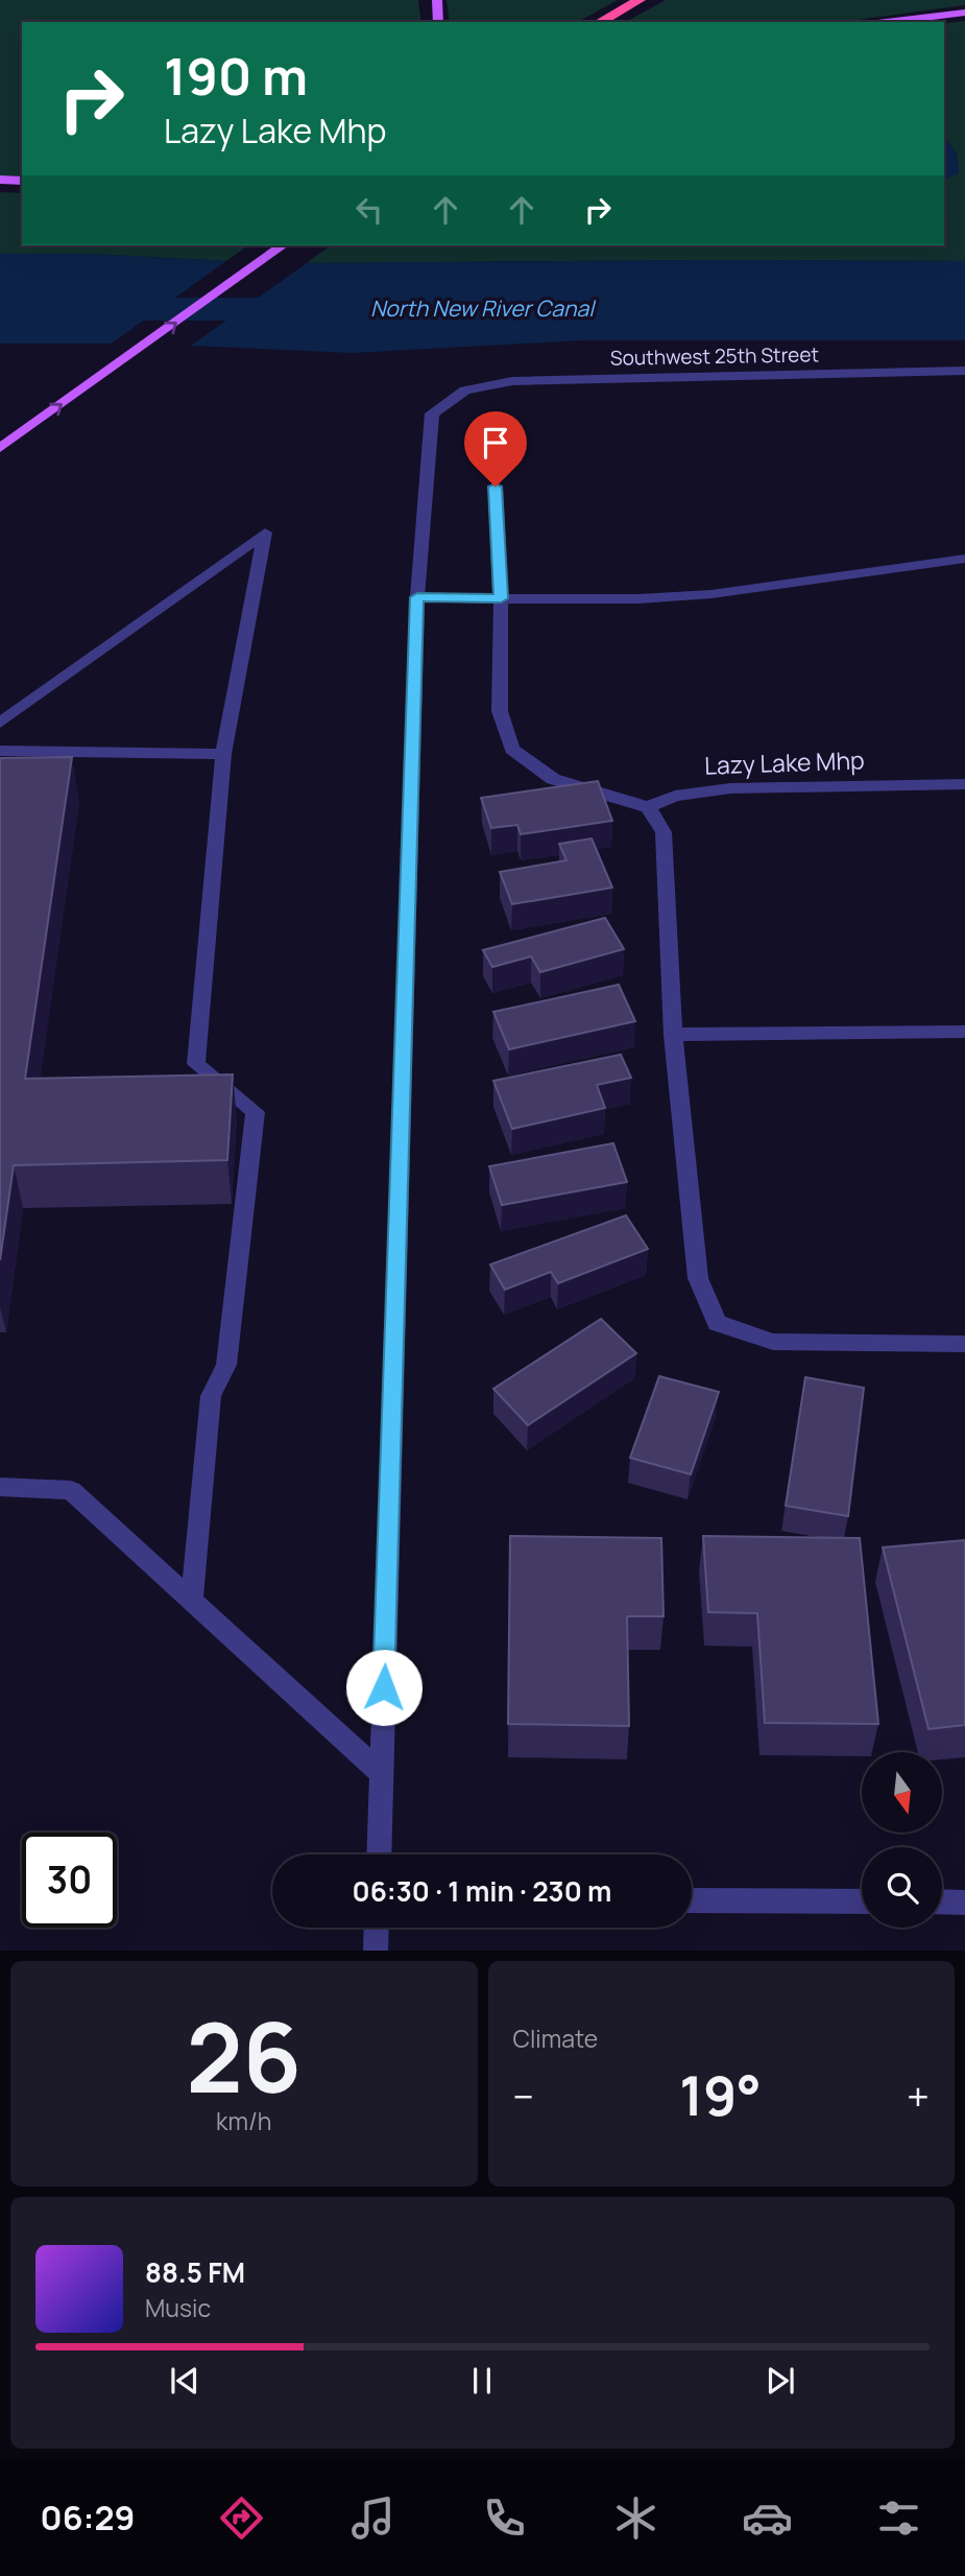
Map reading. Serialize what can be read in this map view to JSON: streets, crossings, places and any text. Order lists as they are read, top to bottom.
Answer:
{
  "streets": {
    "street": ["Southwest 25th Street", "Lazy Lake Mhp"]
  },
  "water": ["North New River Canal"],
  "north": "bottom",
  "page": {
    "turn": ["190 m", "Lazy Lake Mhp"],
    "limit": "30",
    "trip": "06:30 · 1 min · 230 m",
    "tile": [
      ["26", "km/h"],
      "Climate"
    ],
    "heat": ["−", "19°", "+"],
    "song": ["88.5 FM", "Music"],
    "tabs": "06:29"
  }
}
